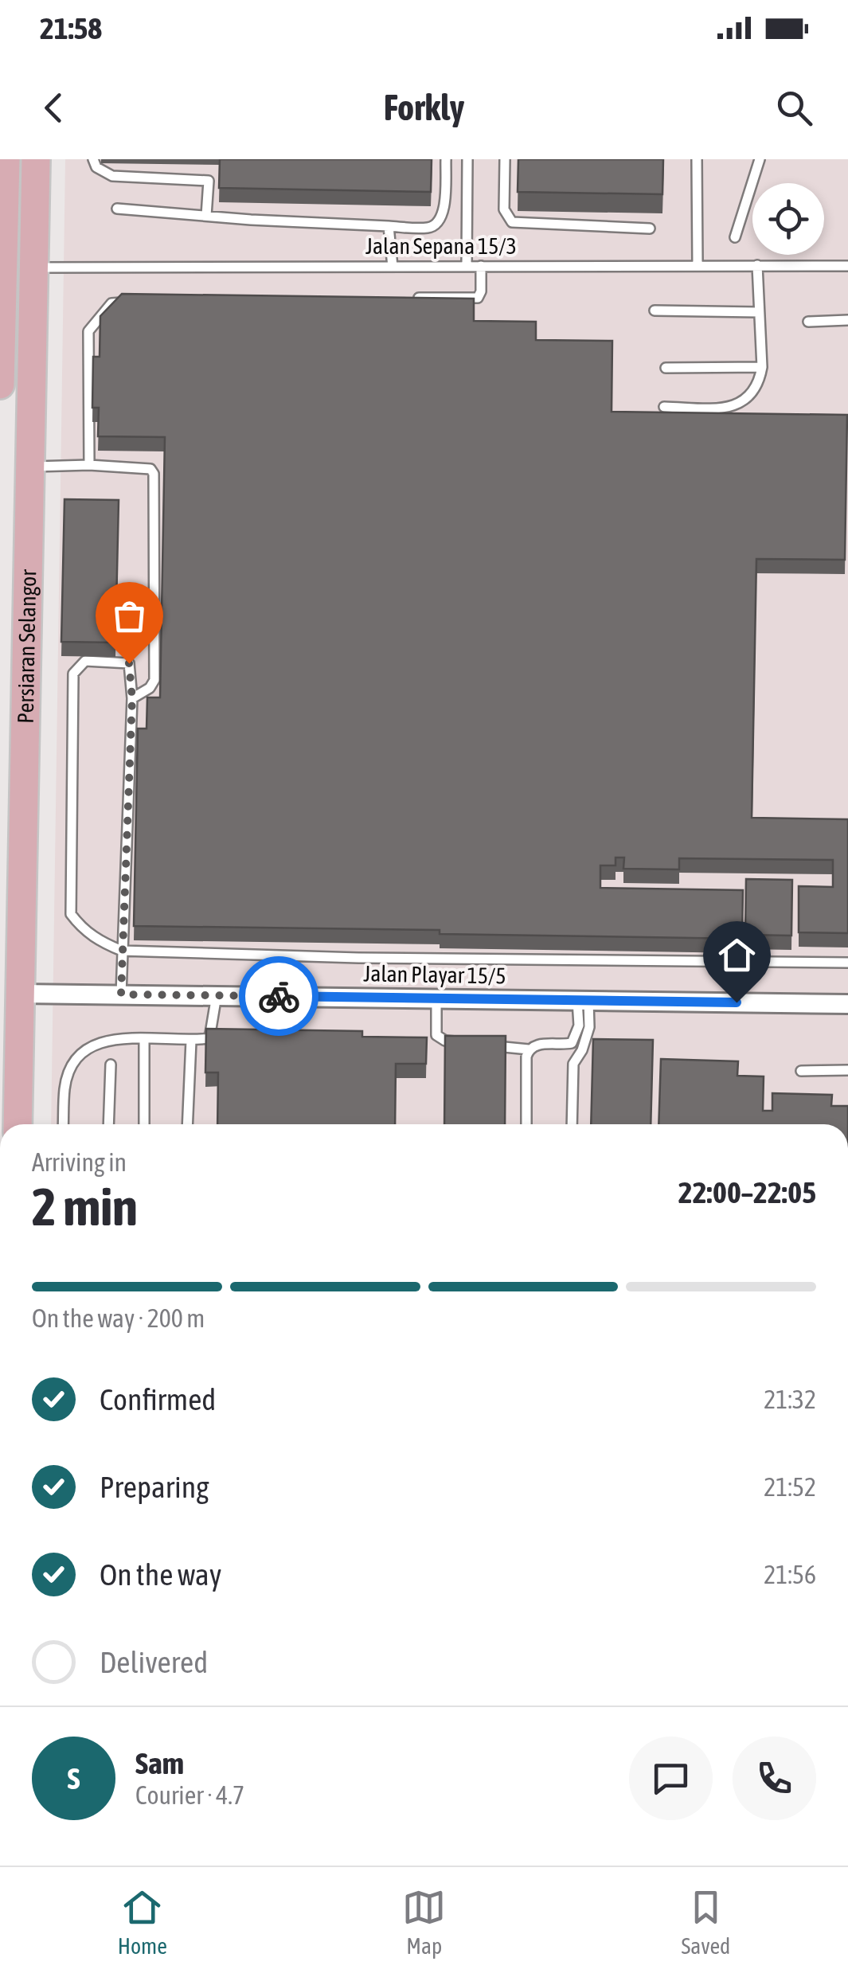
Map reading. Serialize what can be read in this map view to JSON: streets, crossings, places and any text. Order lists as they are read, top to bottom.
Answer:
{
  "streets": {
    "main road": ["Persiaran Selangor"],
    "street": ["Jalan Playar 15/5"],
    "lane": ["Jalan Sepana 15/3"]
  },
  "crossings": [
    ["Jalan Sepana 15/3", "Persiaran Selangor"],
    ["Persiaran Selangor", "Jalan Playar 15/5"]
  ],
  "page": {
    "status": "21:58",
    "header": "Forkly",
    "heading": ["2 min", "Arriving in", "22:00–22:05"],
    "panel": ["Sam", "Courier · 4.7"],
    "bar": "On the way · 200 m",
    "list": [
      ["Confirmed", "21:32"],
      ["Preparing", "21:52"],
      ["On the way", "21:56"],
      "Delivered"
    ],
    "round": "S",
    "tabs": ["Home", "Map", "Saved"]
  }
}
